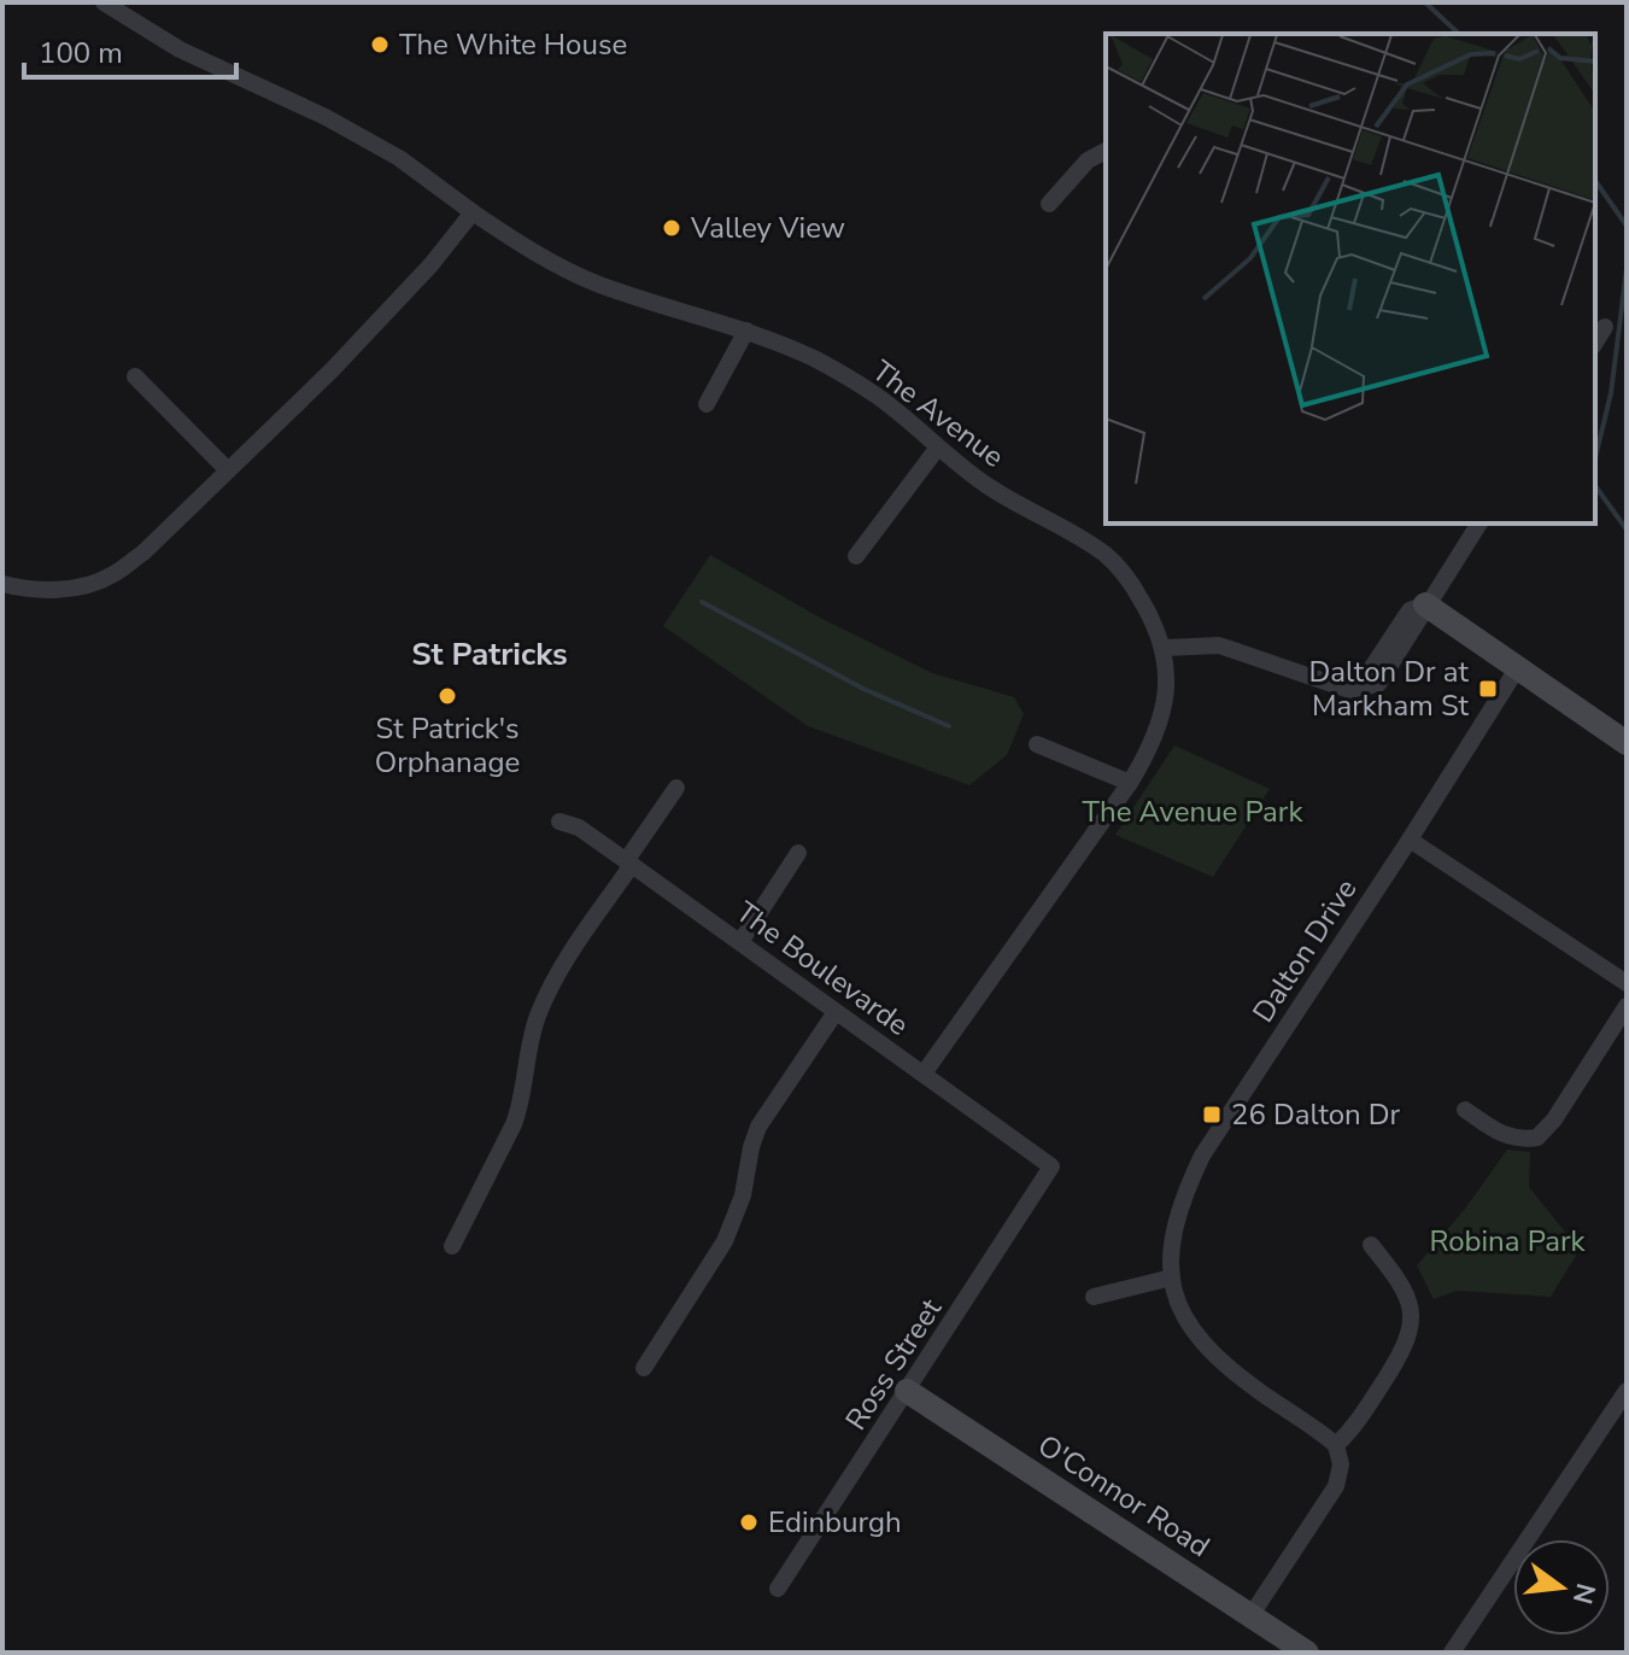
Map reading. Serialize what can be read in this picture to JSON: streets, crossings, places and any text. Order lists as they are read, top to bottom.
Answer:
{
  "streets": {
    "street": [
      "The Avenue",
      "Dalton Drive",
      "The Boulevarde",
      "Ross Street",
      "O'Connor Road"
    ]
  },
  "crossings": [
    ["The Avenue", "The Boulevarde"],
    ["The Boulevarde", "Ross Street"],
    ["Ross Street", "O'Connor Road"]
  ],
  "districts": ["St Patricks"],
  "parks": ["The Avenue Park", "Robina Park"],
  "places": {
    "other": [
      "The White House",
      "Valley View",
      "St Patrick's Orphanage",
      "Edinburgh"
    ],
    "transit": ["Dalton Dr at Markham St", "26 Dalton Dr"]
  },
  "scale_bar": "100 m",
  "north": "right"
}
